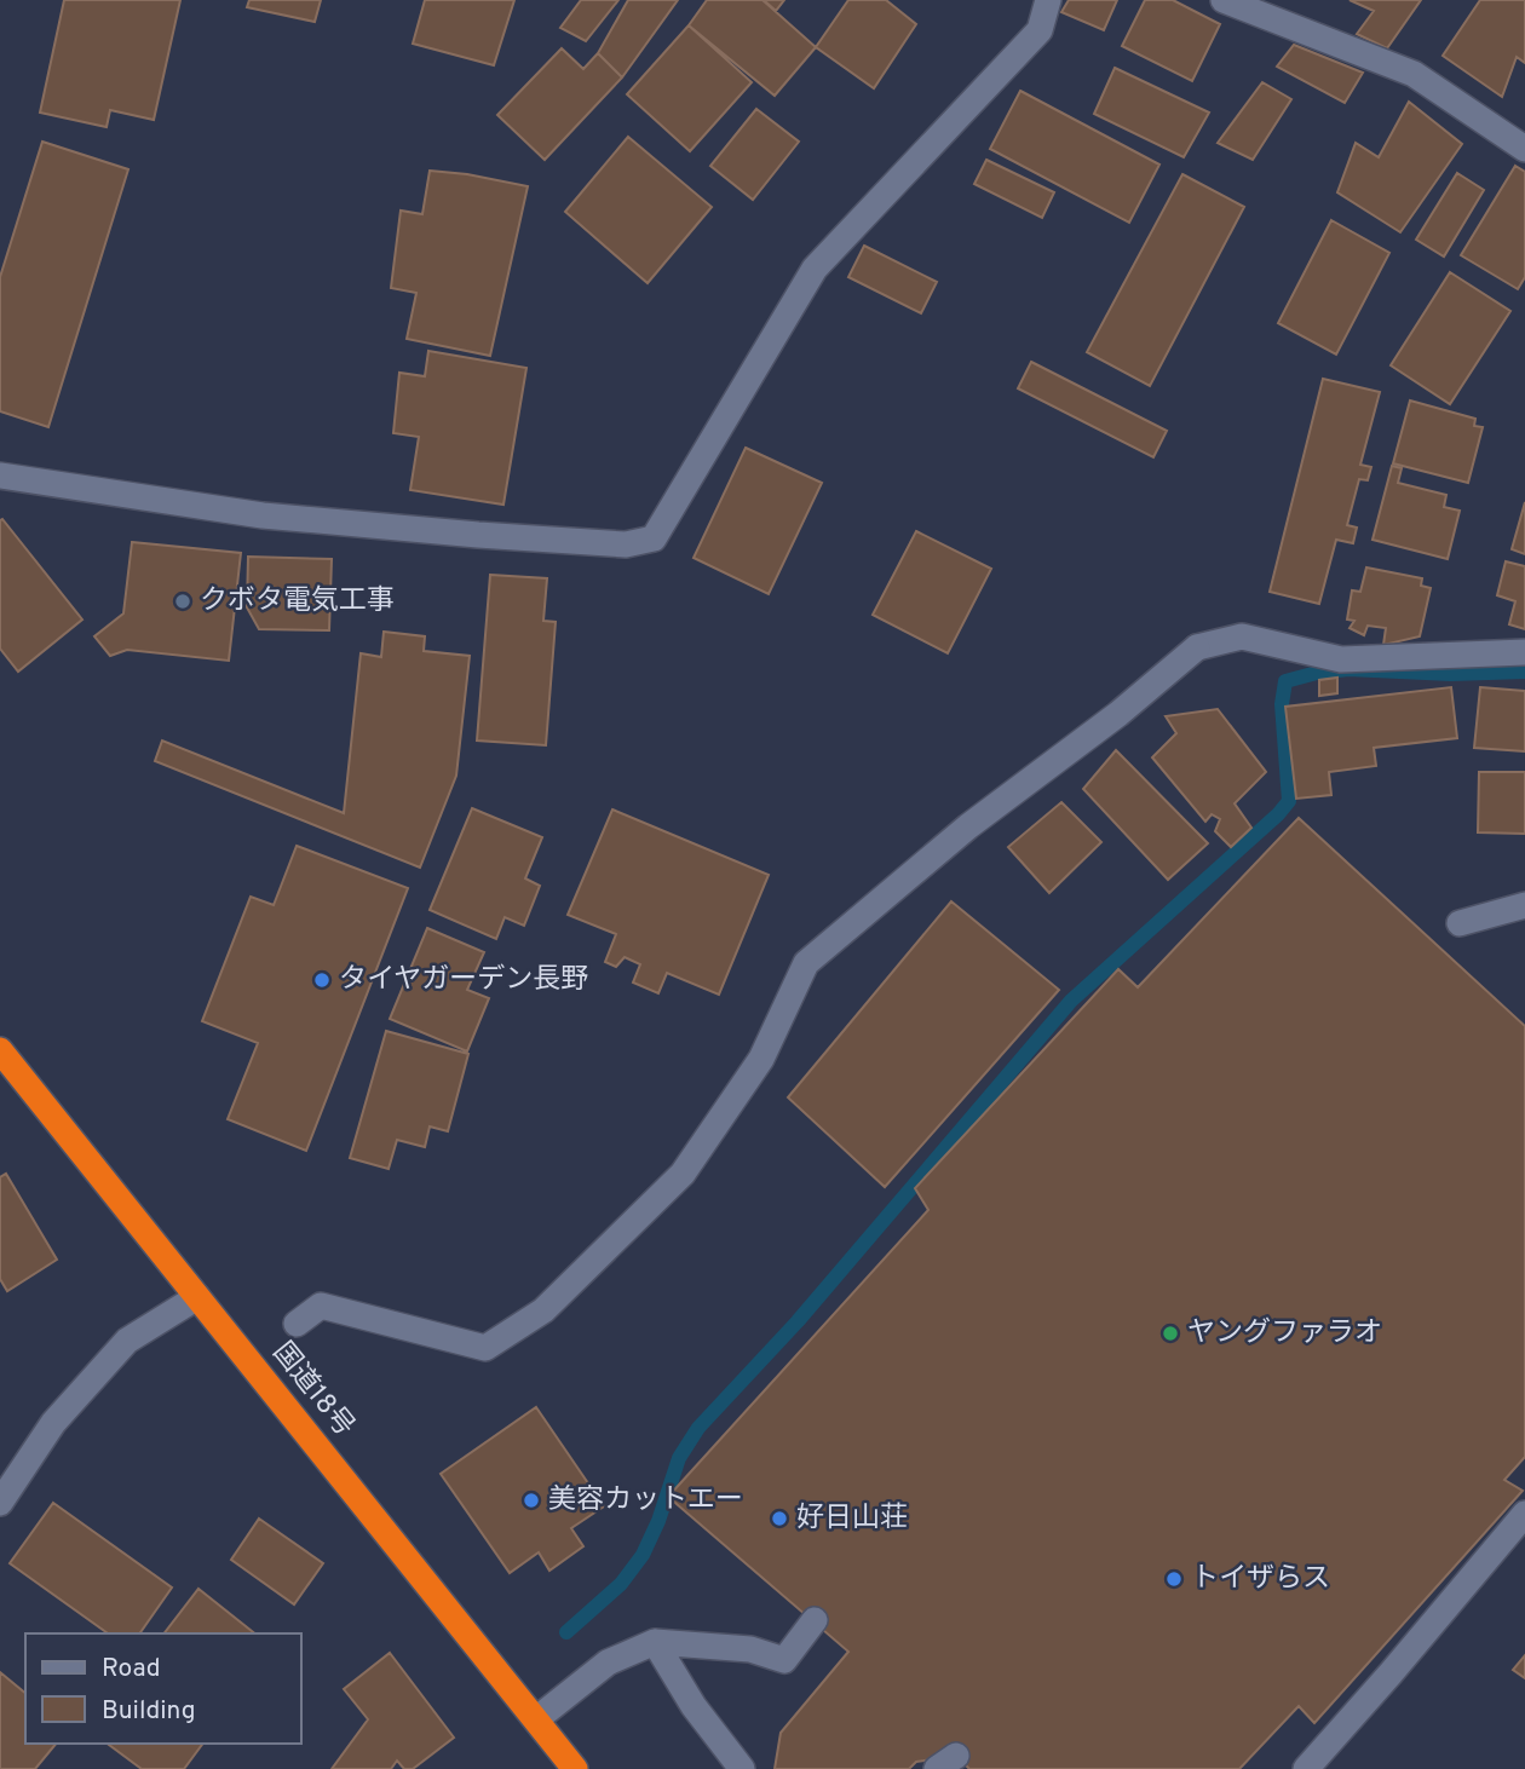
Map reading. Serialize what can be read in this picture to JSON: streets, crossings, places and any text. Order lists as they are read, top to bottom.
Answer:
{
  "streets": {
    "highway": ["国道18号"]
  },
  "places": [
    "クボタ電気工事",
    "タイヤガーデン長野",
    "ヤングファラオ",
    "美容カットエー",
    "好日山荘",
    "トイザらス"
  ],
  "legend": ["Road", "Building"]
}
